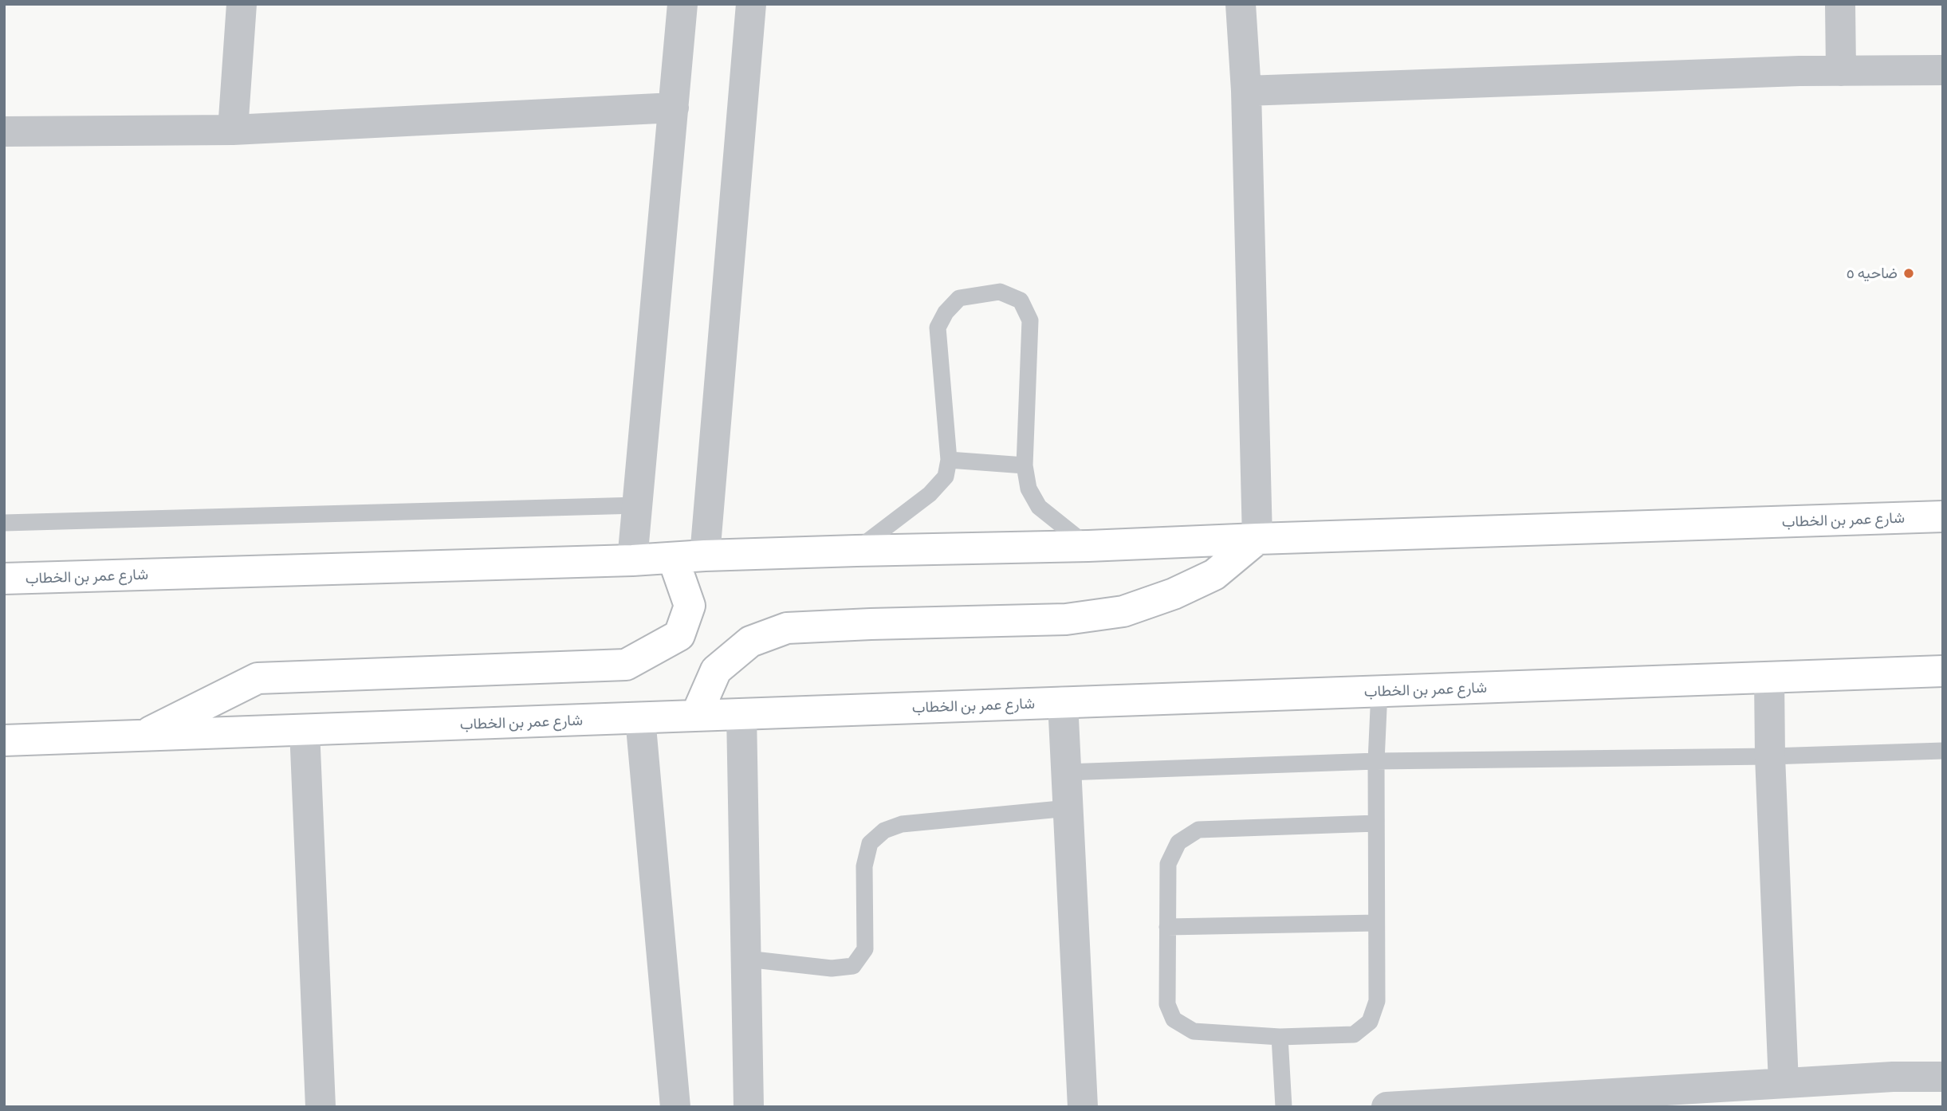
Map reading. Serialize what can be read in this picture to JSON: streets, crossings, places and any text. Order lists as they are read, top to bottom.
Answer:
{
  "streets": {
    "main road": ["شارع عمر بن الخطاب"]
  },
  "places": ["ضاحيه ٥"]
}
